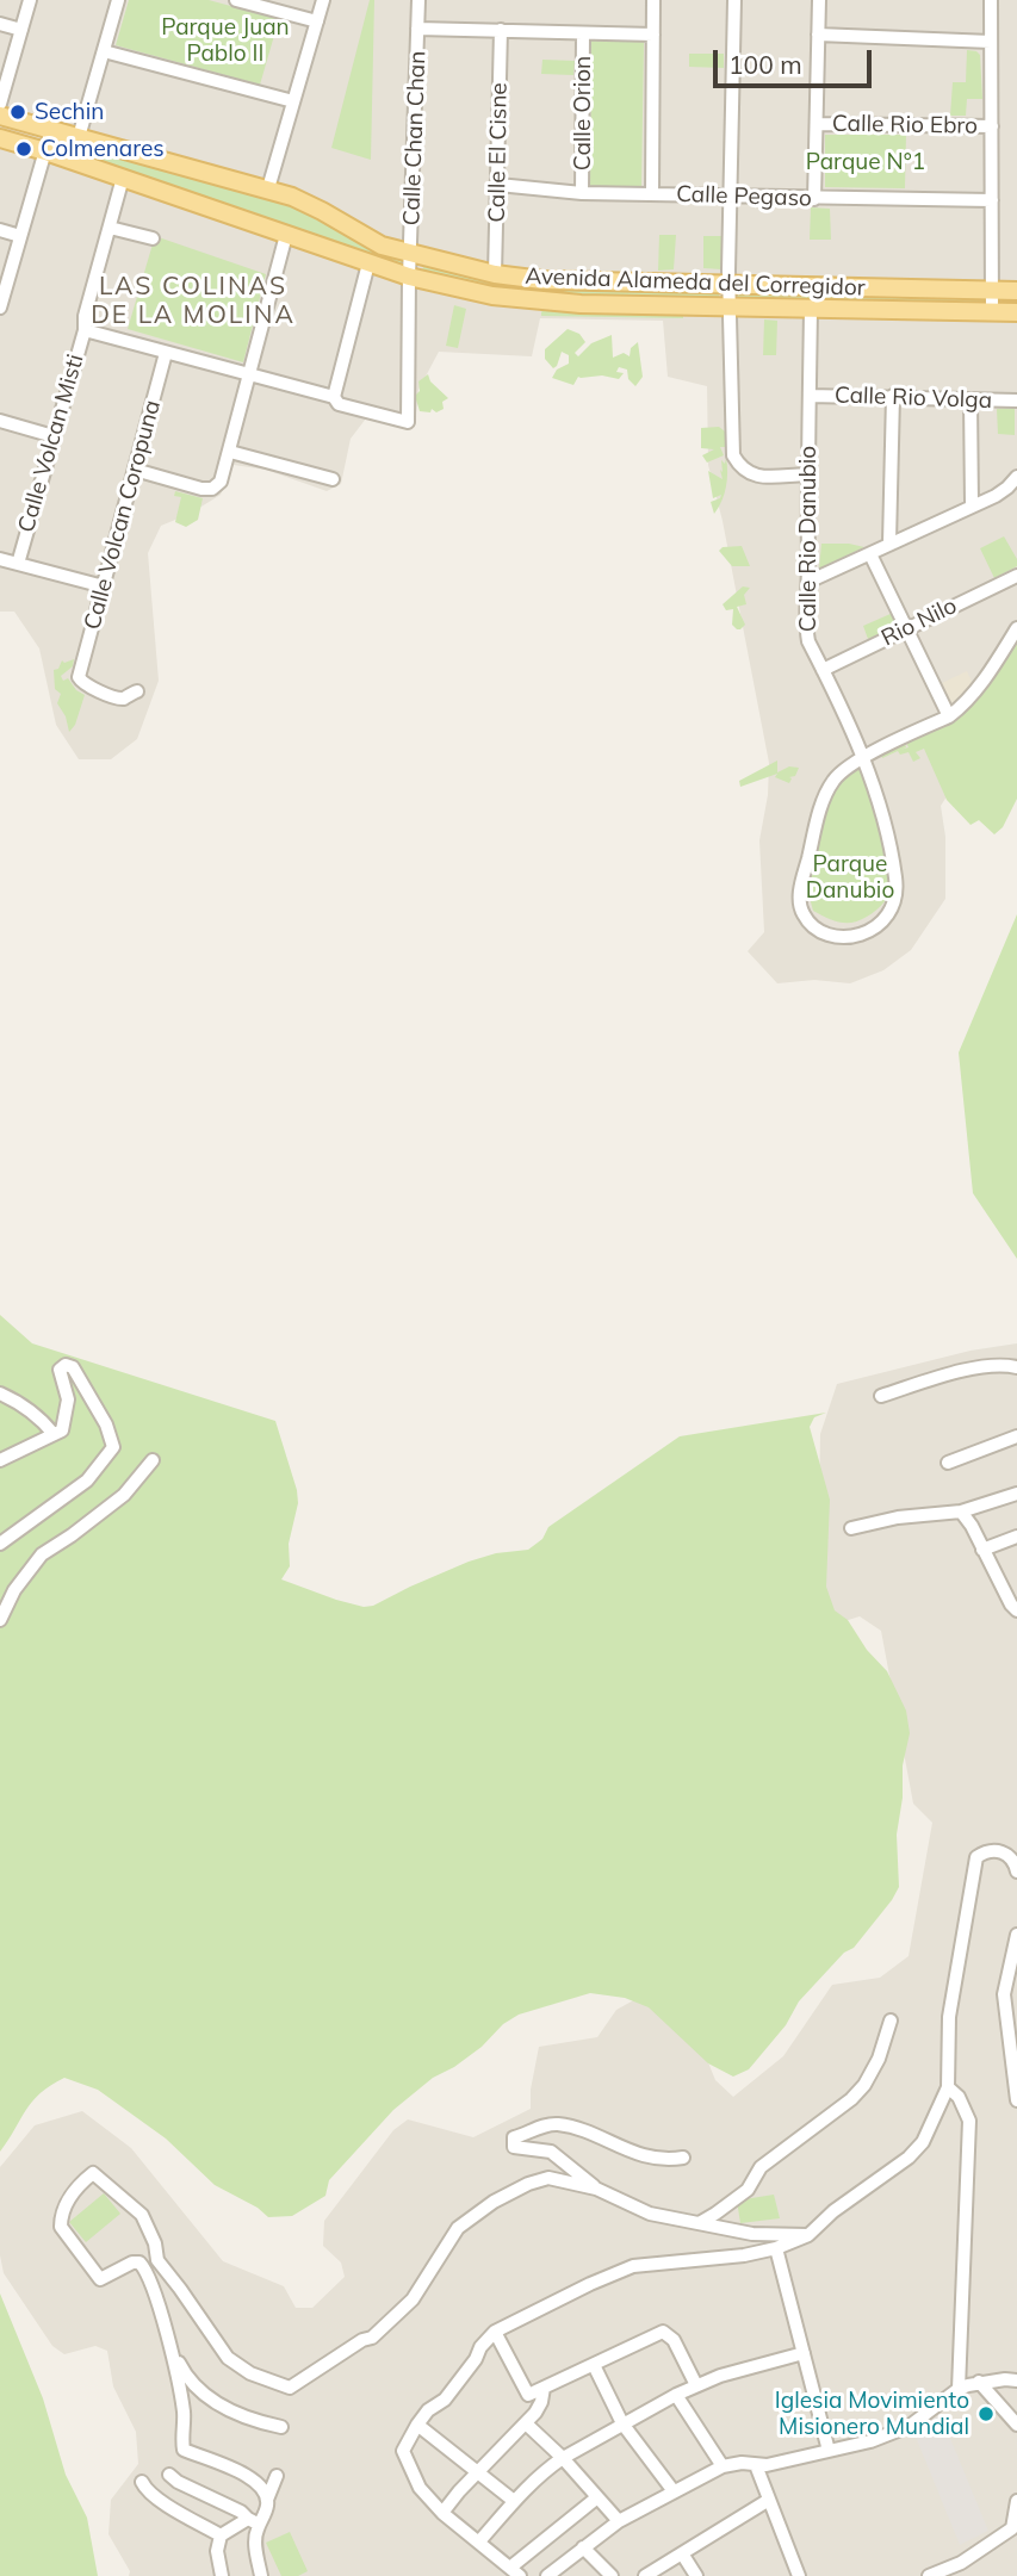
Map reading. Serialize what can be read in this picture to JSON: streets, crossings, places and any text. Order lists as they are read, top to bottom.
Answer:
{
  "streets": {
    "main road": ["Avenida Alameda del Corregidor"],
    "street": [
      "Calle Orion",
      "Calle Rio Ebro",
      "Calle Chan Chan",
      "Calle El Cisne",
      "Calle Pegaso",
      "Calle Rio Volga",
      "Calle Volcan Misti",
      "Calle Volcan Coropuna",
      "Calle Rio Danubio",
      "Rio Nilo"
    ]
  },
  "crossings": [
    ["Calle Orion", "Calle Pegaso"],
    ["Calle Chan Chan", "Avenida Alameda del Corregidor"],
    ["Calle El Cisne", "Calle Pegaso"],
    ["Calle El Cisne", "Avenida Alameda del Corregidor"],
    ["Avenida Alameda del Corregidor", "Calle Volcan Misti"],
    ["Avenida Alameda del Corregidor", "Calle Rio Danubio"],
    ["Calle Rio Volga", "Calle Rio Danubio"],
    ["Calle Rio Danubio", "Rio Nilo"]
  ],
  "districts": ["LAS COLINAS DE LA MOLINA"],
  "parks": ["Parque Juan Pablo II", "Parque N°1", "Parque Danubio"],
  "places": ["Sechin", "Colmenares", "Iglesia Movimiento Misionero Mundial"],
  "scale_bar": "100 m"
}
